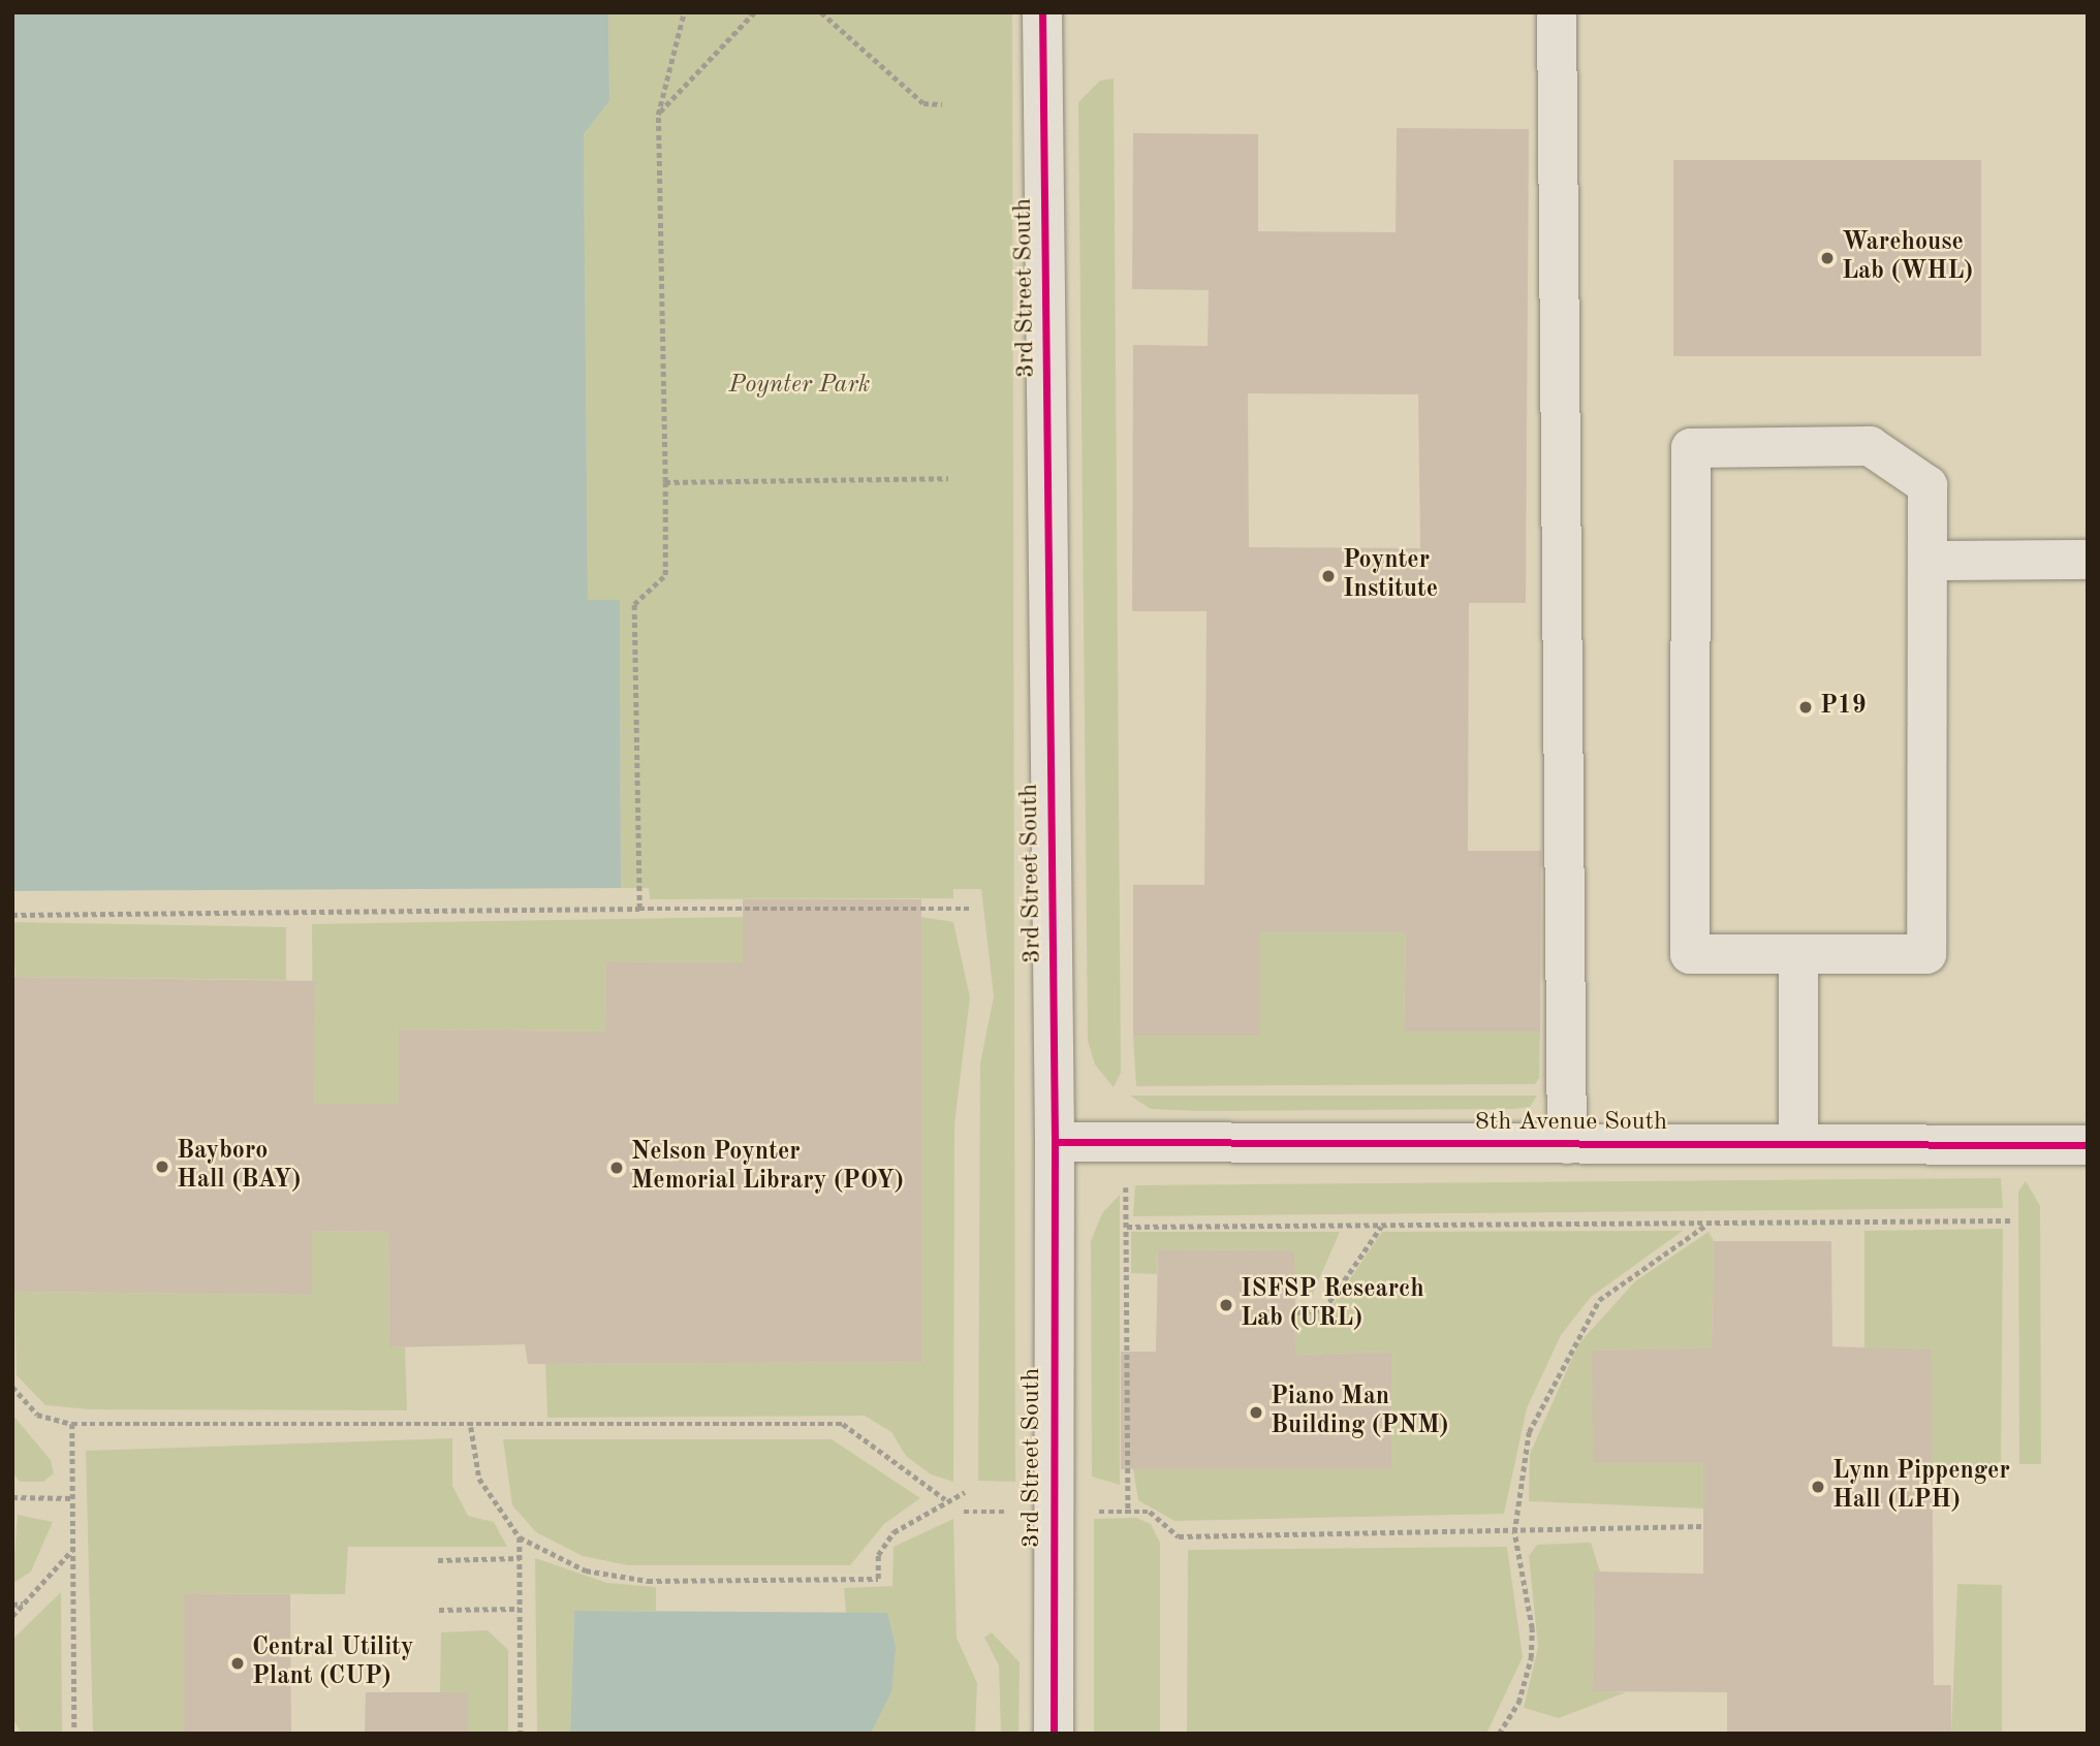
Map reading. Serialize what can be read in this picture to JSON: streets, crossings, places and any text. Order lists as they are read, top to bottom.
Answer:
{
  "streets": {
    "street": ["3rd Street South", "8th Avenue South"]
  },
  "crossings": [
    ["3rd Street South", "8th Avenue South"]
  ],
  "parks": ["Poynter Park"],
  "places": [
    "Warehouse Lab (WHL)",
    "Poynter Institute",
    "P19",
    "Bayboro Hall (BAY)",
    "Nelson Poynter Memorial Library (POY)",
    "ISFSP Research Lab (URL)",
    "Piano Man Building (PNM)",
    "Lynn Pippenger Hall (LPH)",
    "Central Utility Plant (CUP)"
  ]
}
